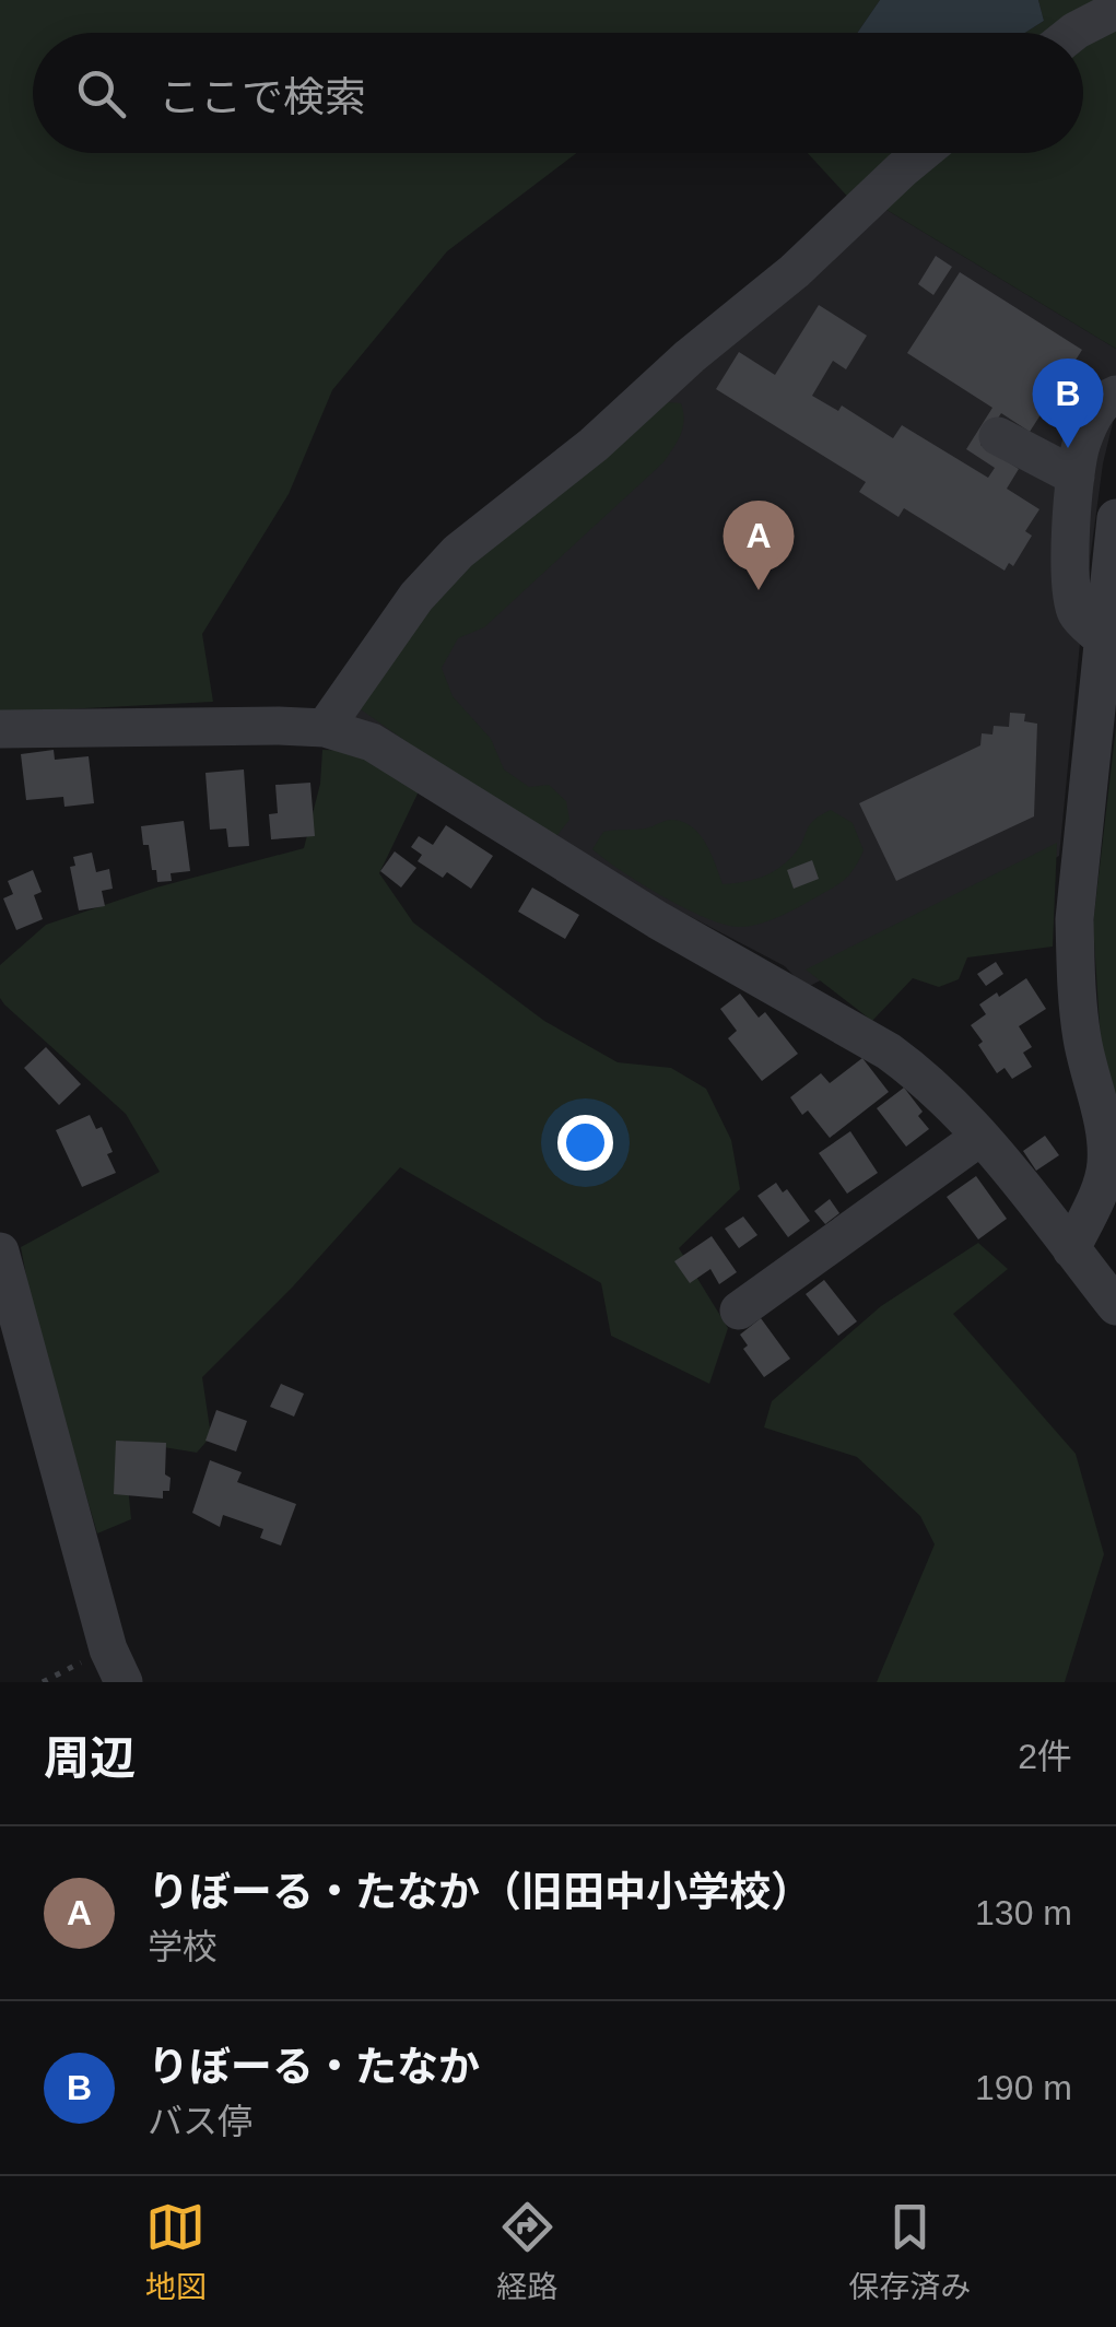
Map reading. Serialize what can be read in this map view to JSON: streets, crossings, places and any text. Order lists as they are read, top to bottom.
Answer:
{
  "page": {
    "search": "ここで検索",
    "pins": ["B", "A"],
    "heading": ["周辺", "2件"],
    "list": [
      {
        "mark": "A",
        "name": "りぼーる・たなか（旧田中小学校）",
        "note": "学校",
        "value": "130 m"
      },
      {
        "mark": "B",
        "name": "りぼーる・たなか",
        "note": "バス停",
        "value": "190 m"
      }
    ],
    "nav": ["地図", "経路", "保存済み"]
  }
}
